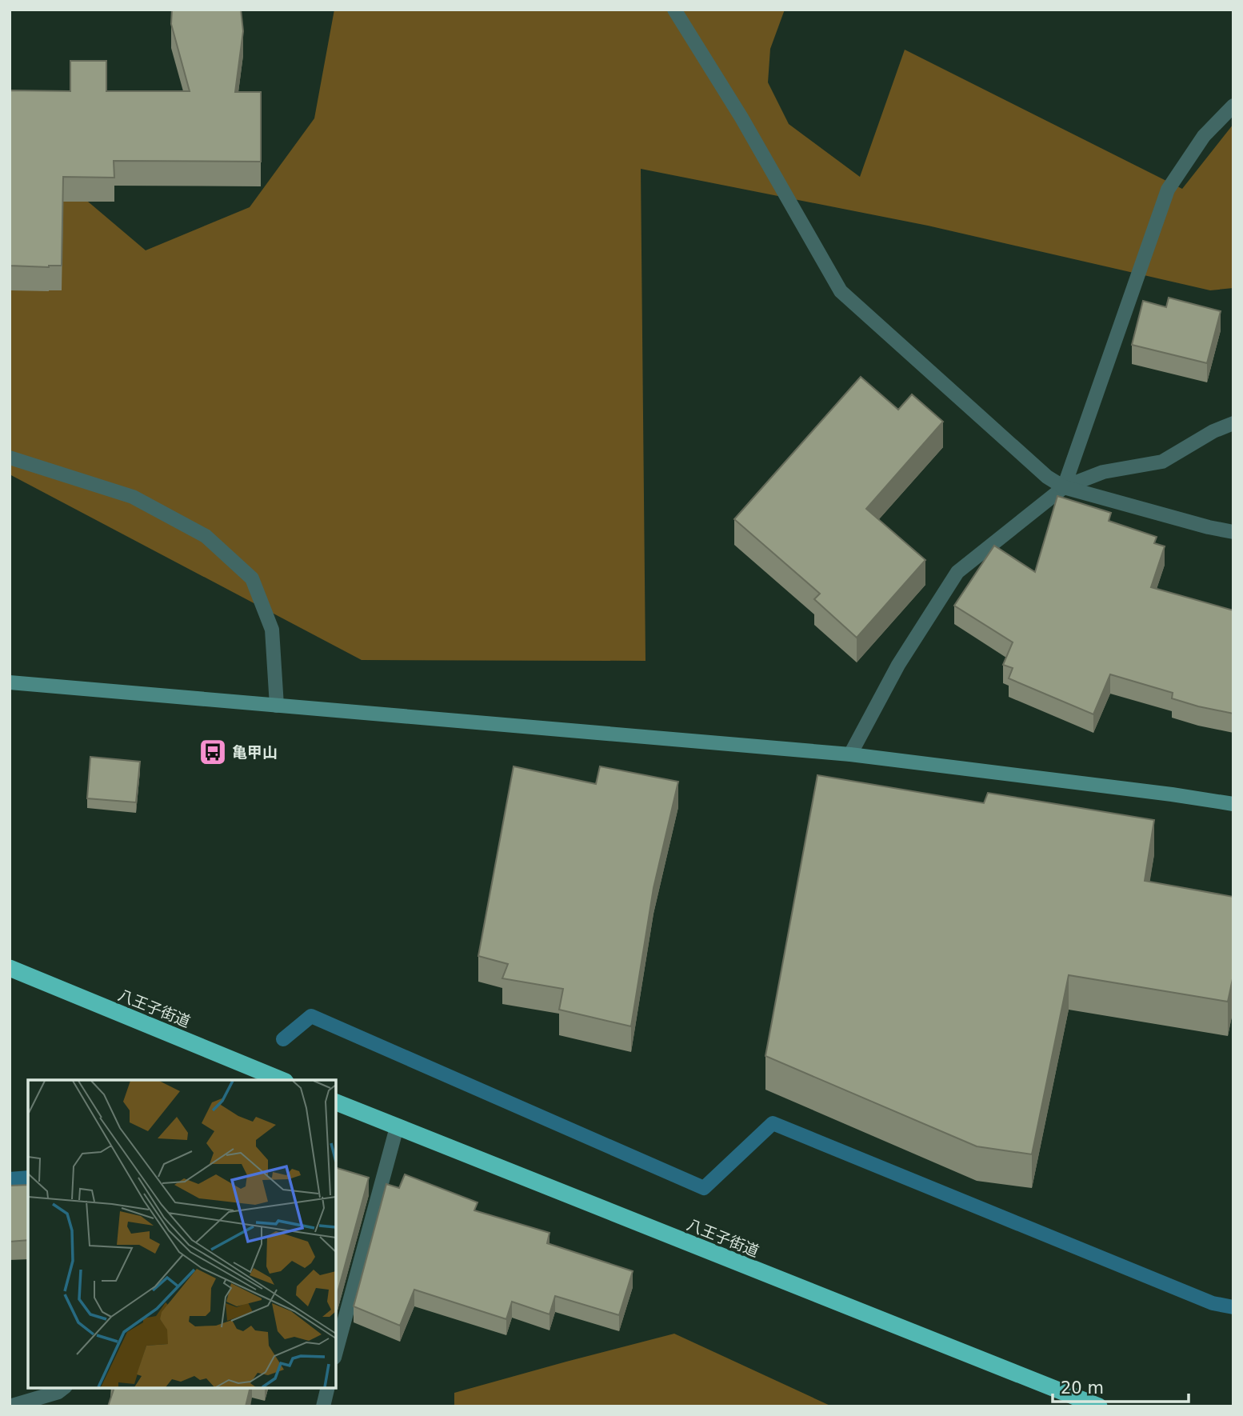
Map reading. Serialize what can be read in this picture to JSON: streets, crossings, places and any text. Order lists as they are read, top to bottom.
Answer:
{
  "streets": {
    "highway": ["八王子街道"]
  },
  "places": {
    "bus stop": ["亀甲山"]
  },
  "scale_bar": "20 m"
}
